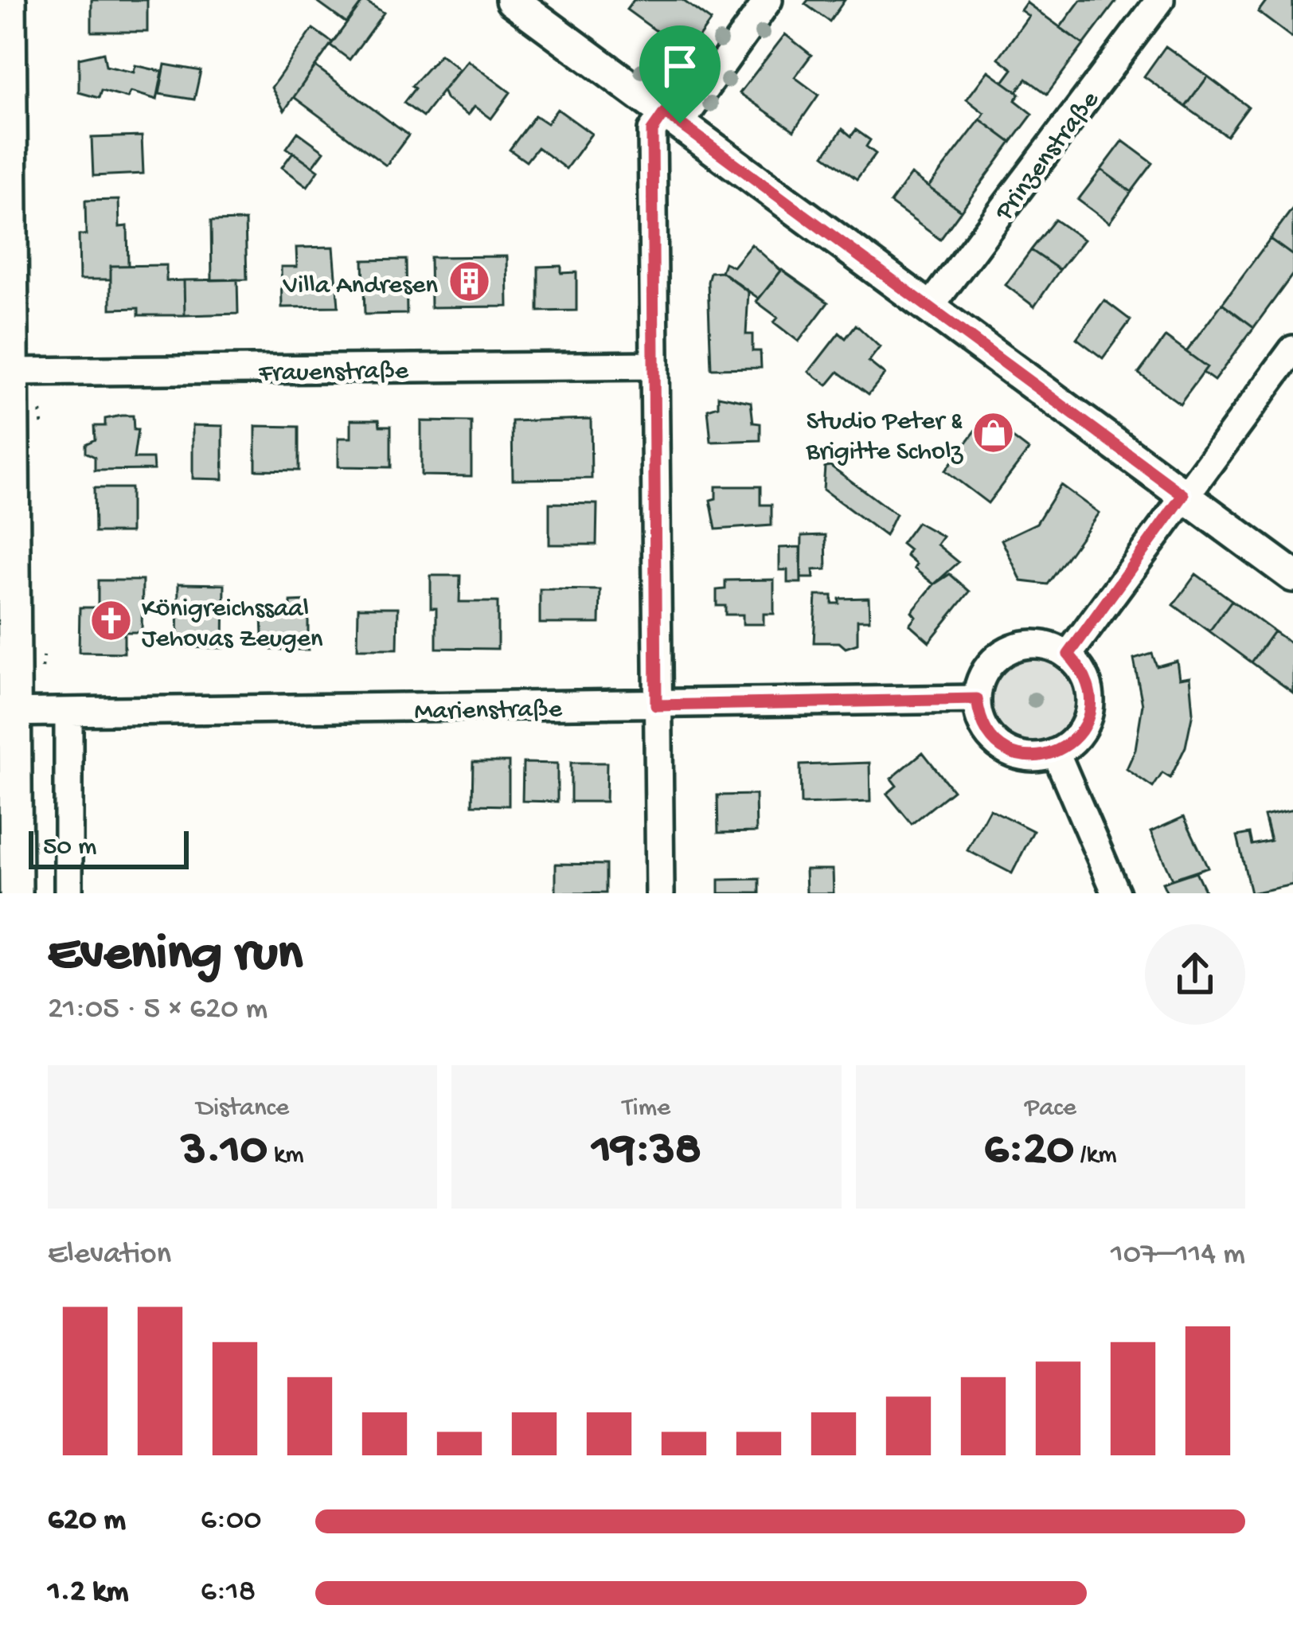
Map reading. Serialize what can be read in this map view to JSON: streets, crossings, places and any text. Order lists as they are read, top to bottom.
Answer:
{
  "streets": {
    "street": ["Prinzenstraße", "Frauenstraße", "Marienstraße"]
  },
  "places": {
    "building": ["Villa Andresen"],
    "shop": ["Studio Peter & Brigitte Scholz"],
    "church": ["Königreichssaal Jehovas Zeugen"]
  },
  "scale_bar": "50 m",
  "page": {
    "scale": "50 m",
    "heading": ["Evening run", "21:05 · 5 × 620 m"],
    "stats": [
      ["Distance", "3.10 km"],
      ["Time", "19:38"],
      ["Pace", "6:20 /km"]
    ],
    "chart": ["Elevation", "107–114 m"],
    "list": [
      {
        "name": "620 m",
        "note": "6:00"
      },
      {
        "name": "1.2 km",
        "note": "6:18"
      }
    ]
  }
}
